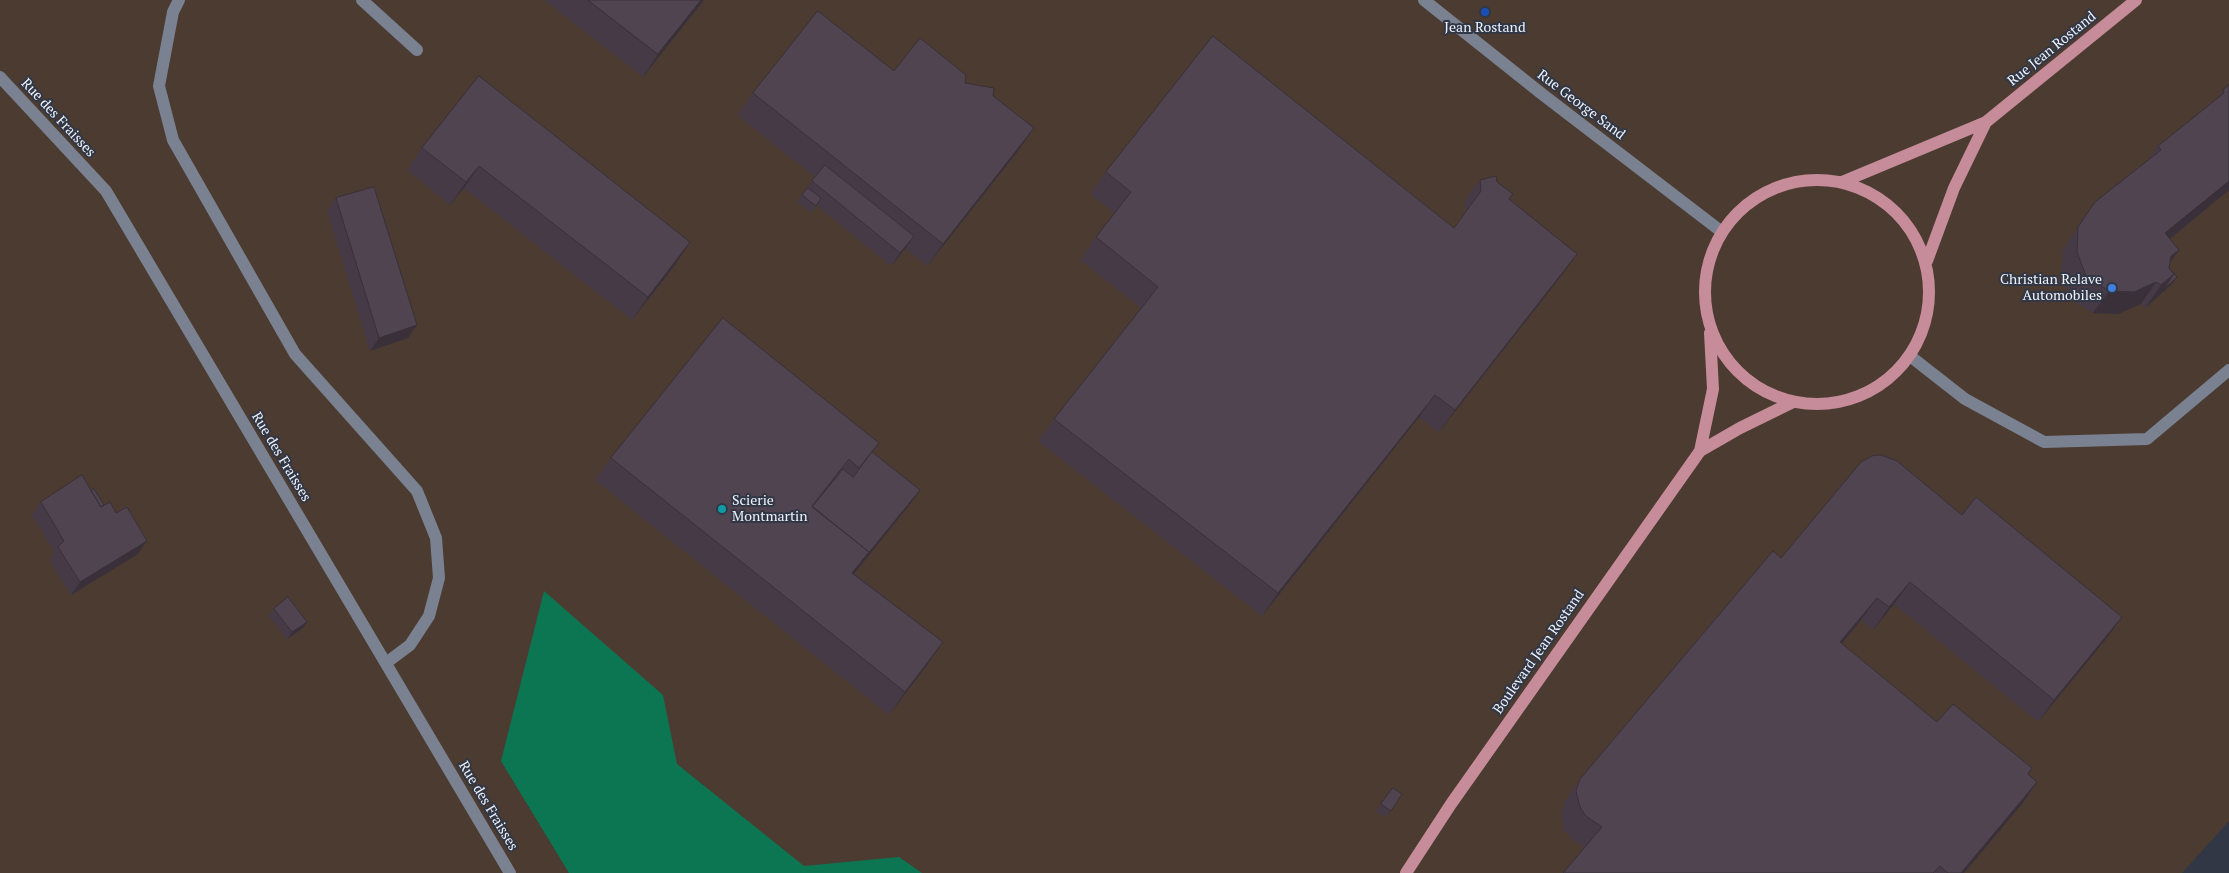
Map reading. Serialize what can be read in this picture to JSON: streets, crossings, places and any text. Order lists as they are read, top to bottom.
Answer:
{
  "streets": {
    "main road": ["Rue Jean Rostand", "Boulevard Jean Rostand"],
    "street": ["Rue George Sand", "Rue des Fraisses"]
  },
  "places": ["Jean Rostand", "Christian Relave Automobiles", "Scierie Montmartin"]
}
